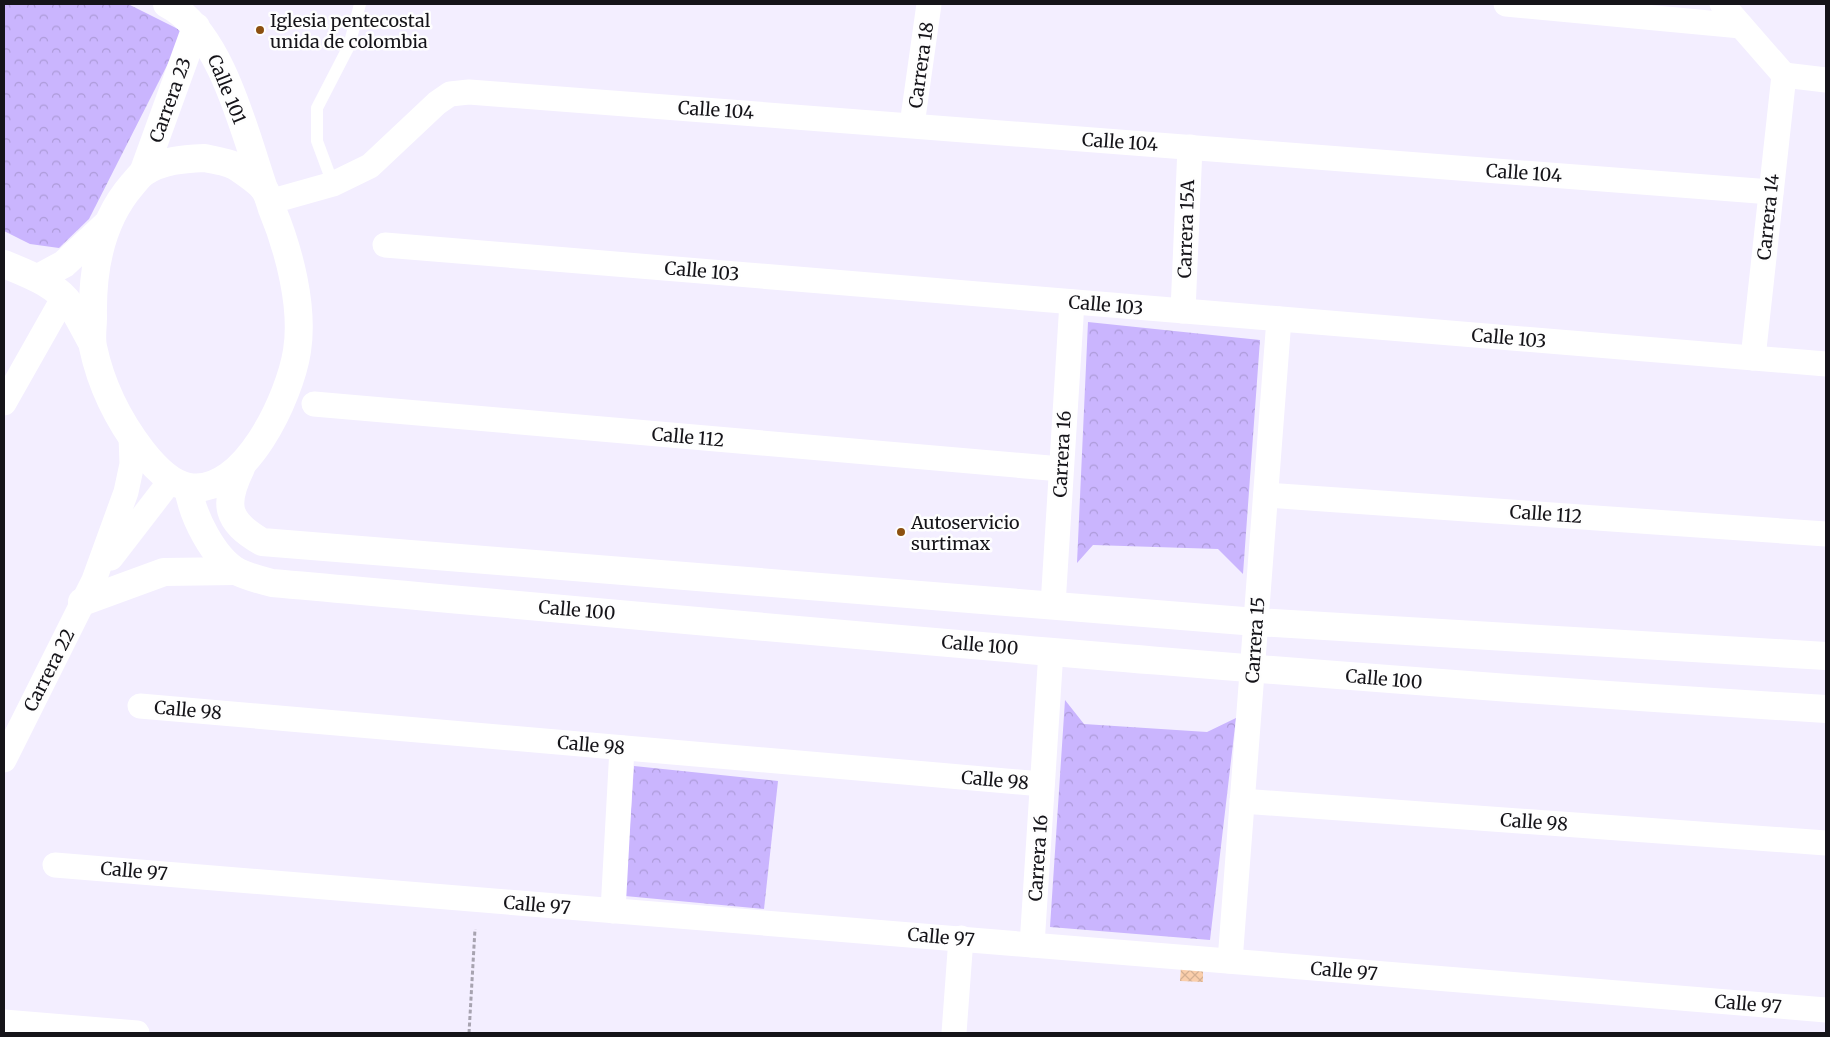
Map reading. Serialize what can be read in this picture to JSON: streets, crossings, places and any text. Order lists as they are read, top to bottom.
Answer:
{
  "streets": {
    "street": [
      "Carrera 18",
      "Calle 101",
      "Carrera 23",
      "Calle 104",
      "Carrera 14",
      "Carrera 15A",
      "Calle 103",
      "Calle 112",
      "Carrera 16",
      "Calle 100",
      "Carrera 15",
      "Carrera 22",
      "Calle 98",
      "Calle 97"
    ]
  },
  "crossings": [
    ["Carrera 18", "Calle 104"],
    ["Calle 101", "Carrera 23"],
    ["Calle 101", "Calle 104"],
    ["Calle 104", "Carrera 14"],
    ["Calle 104", "Carrera 15A"],
    ["Carrera 14", "Calle 103"],
    ["Carrera 15A", "Calle 103"],
    ["Calle 103", "Carrera 16"],
    ["Calle 103", "Carrera 15"],
    ["Calle 112", "Carrera 16"],
    ["Calle 112", "Carrera 15"],
    ["Carrera 16", "Calle 100"],
    ["Carrera 16", "Calle 98"],
    ["Carrera 16", "Calle 97"],
    ["Calle 100", "Carrera 15"],
    ["Calle 100", "Carrera 22"],
    ["Carrera 15", "Calle 98"],
    ["Carrera 15", "Calle 97"]
  ],
  "places": ["Iglesia pentecostal unida de colombia", "Autoservicio surtimax"]
}
